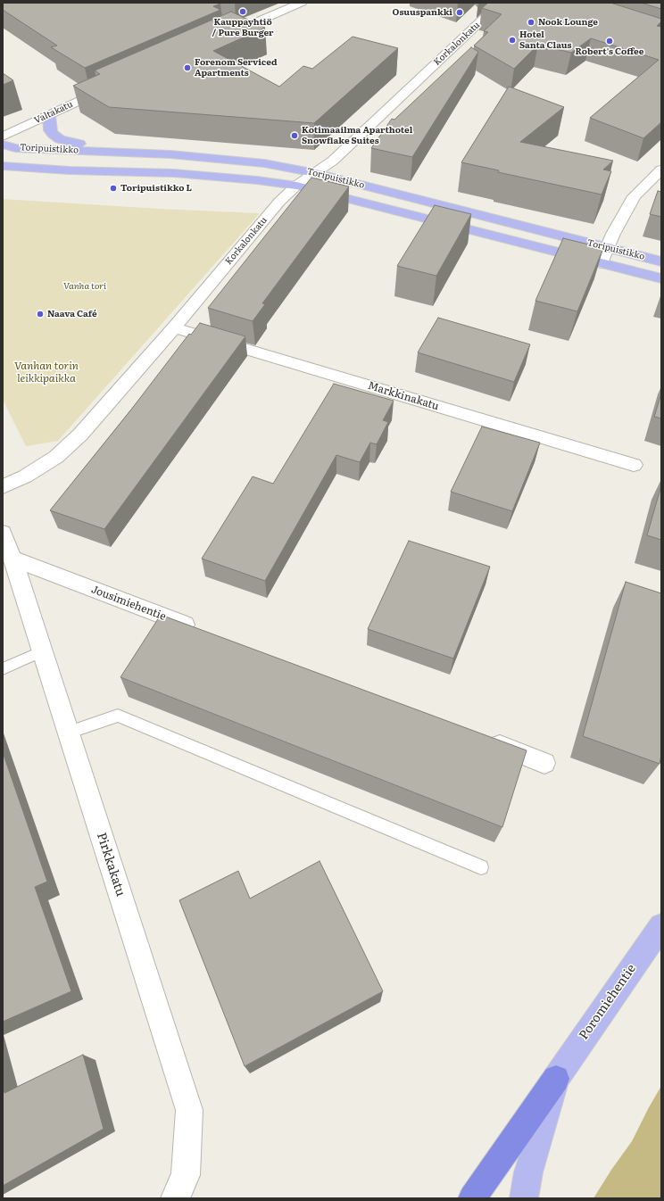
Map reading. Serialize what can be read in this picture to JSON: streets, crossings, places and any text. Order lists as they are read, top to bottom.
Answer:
{
  "streets": {
    "main road": ["Toripuistikko", "Poromiehentie"],
    "street": [
      "Korkalonkatu",
      "Valtakatu",
      "Markkinakatu",
      "Jousimiehentie",
      "Pirkkakatu"
    ]
  },
  "crossings": [
    ["Korkalonkatu", "Toripuistikko"],
    ["Korkalonkatu", "Markkinakatu"],
    ["Jousimiehentie", "Pirkkakatu"]
  ],
  "parks": ["Vanha tori", "Vanhan torin leikkipaikka"],
  "places": [
    "Kauppayhtiö / Pure Burger",
    "Osuuspankki",
    "Nook Lounge",
    "Hotel Santa Claus",
    "Robert's Coffee",
    "Forenom Serviced Apartments",
    "Kotimaailma Aparthotel Snowflake Suites",
    "Toripuistikko L",
    "Naava Café"
  ]
}
